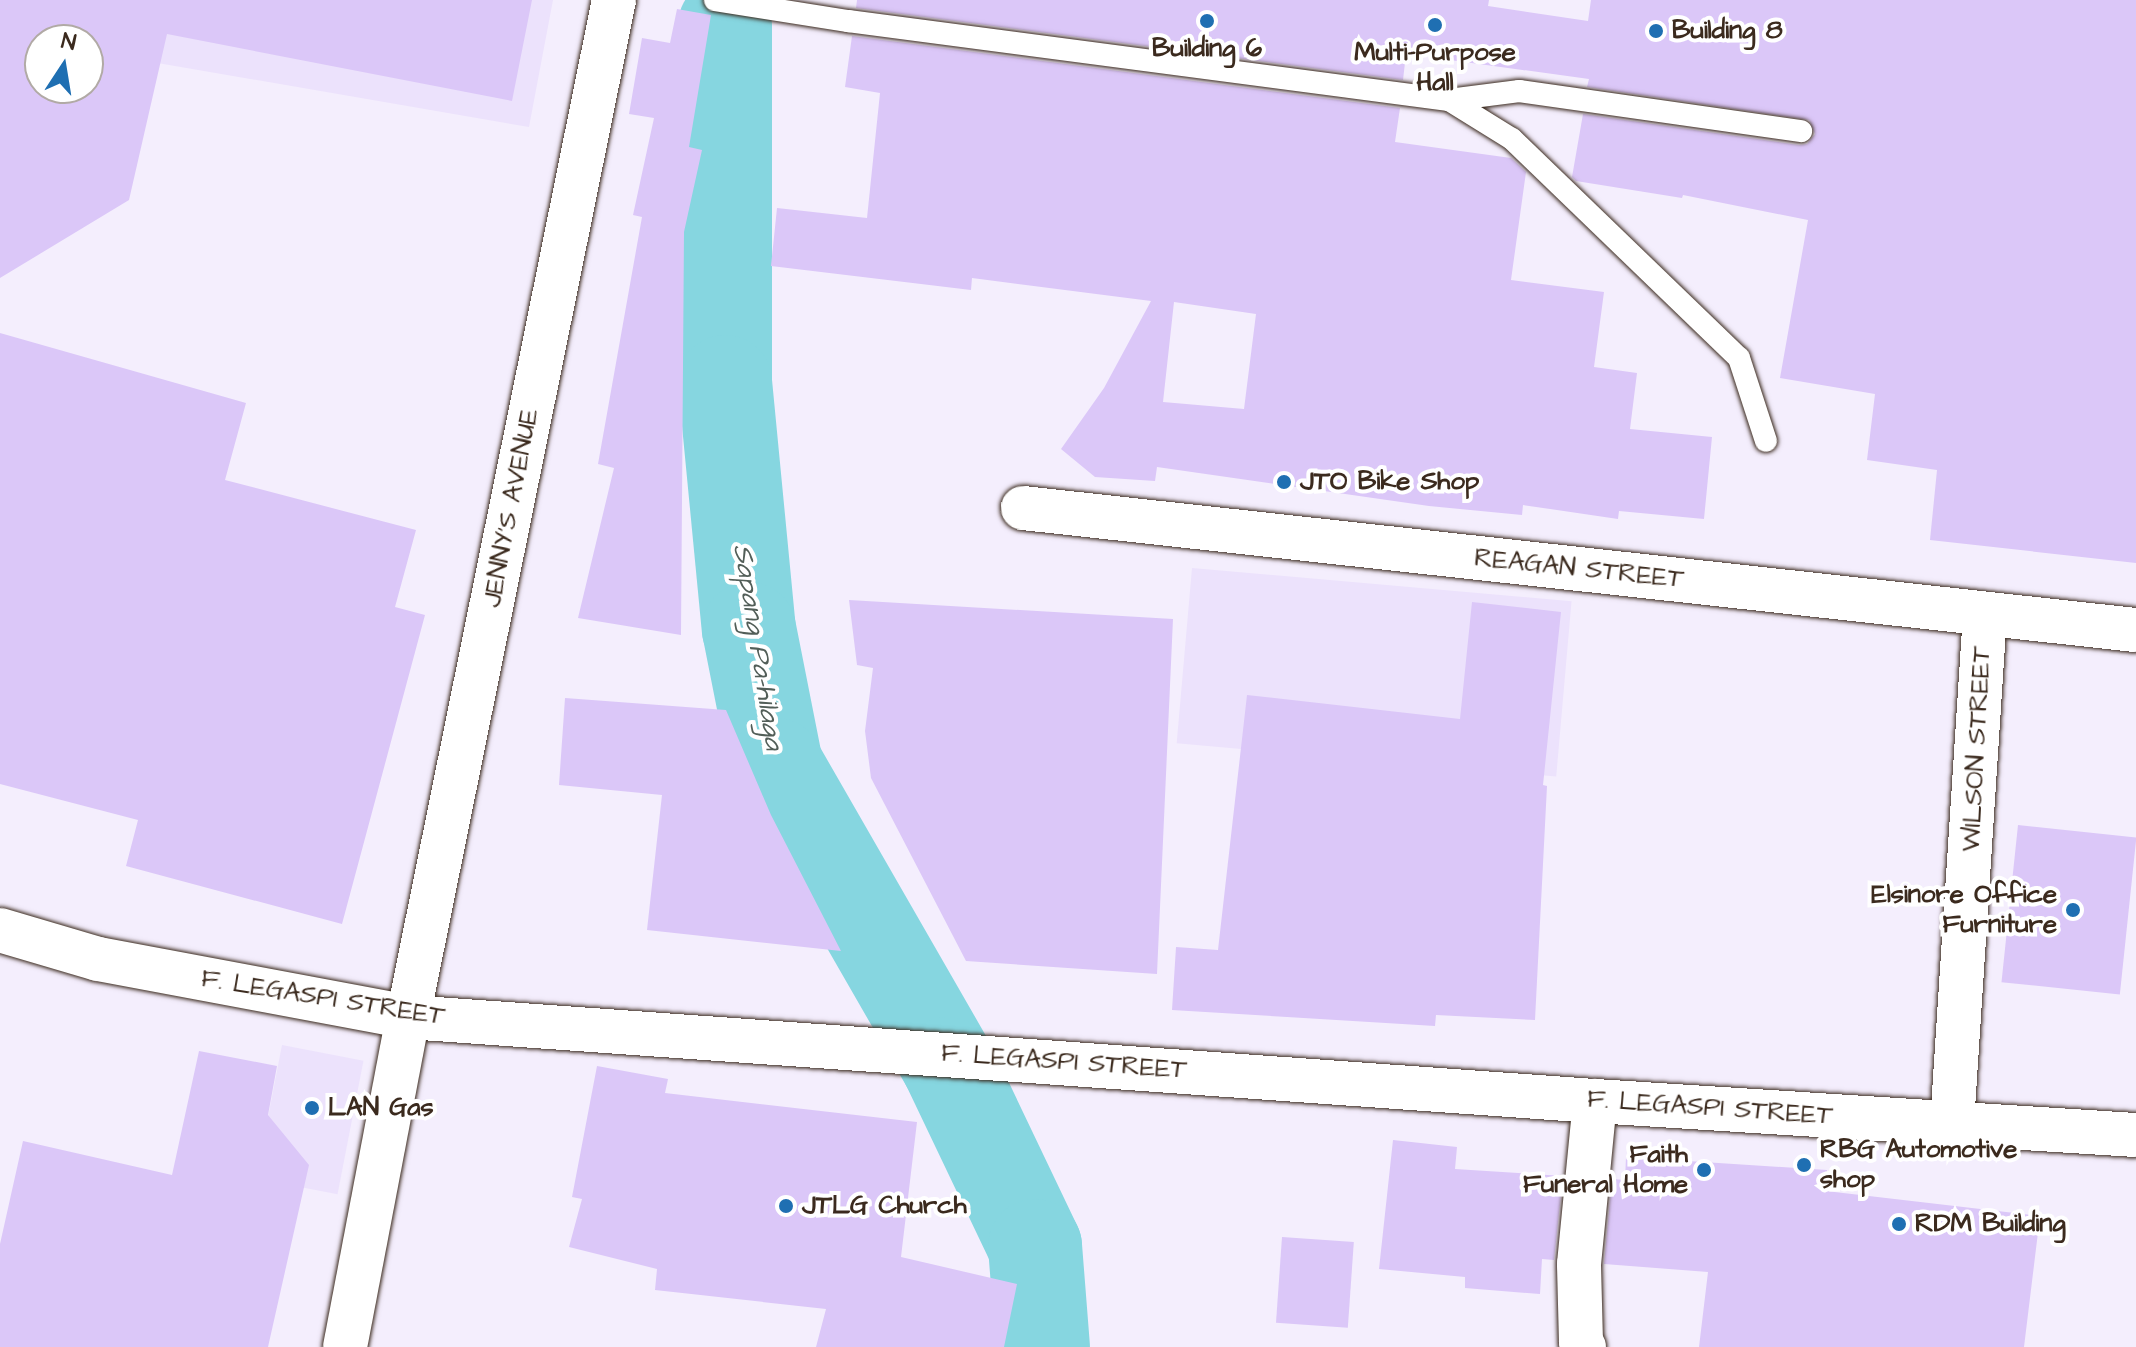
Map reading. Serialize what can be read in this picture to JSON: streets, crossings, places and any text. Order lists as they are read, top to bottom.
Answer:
{
  "streets": {
    "street": [
      "JENNY'S AVENUE",
      "REAGAN STREET",
      "WILSON STREET",
      "F. LEGASPI STREET"
    ]
  },
  "crossings": [
    ["JENNY'S AVENUE", "F. LEGASPI STREET"],
    ["REAGAN STREET", "WILSON STREET"],
    ["WILSON STREET", "F. LEGASPI STREET"]
  ],
  "water": ["Sapang Pa-hilaga"],
  "places": [
    "Building 6",
    "Multi-Purpose Hall",
    "Building 8",
    "JTO Bike Shop",
    "Elsinore Office Furniture",
    "LAN Gas",
    "RBG Automotive shop",
    "Faith Funeral Home",
    "JTLG Church",
    "RDM Building"
  ],
  "north": "top"
}
